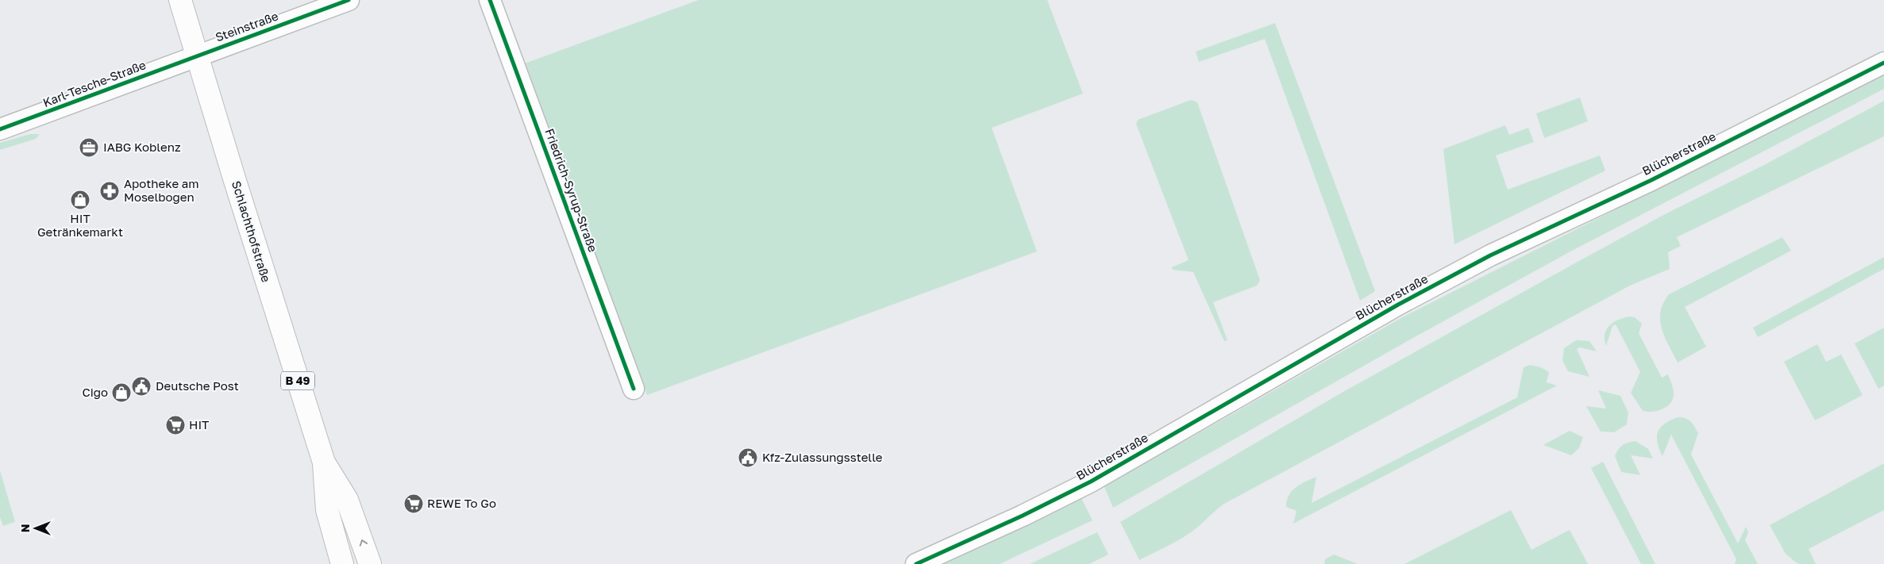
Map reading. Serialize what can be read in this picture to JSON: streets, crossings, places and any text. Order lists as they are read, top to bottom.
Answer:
{
  "streets": {
    "main road": ["Schlachthofstraße", "B 49"],
    "street": [
      "Steinstraße",
      "Karl-Tesche-Straße",
      "Blücherstraße",
      "Friedrich-Syrup-Straße"
    ]
  },
  "crossings": [
    ["Steinstraße", "Karl-Tesche-Straße"],
    ["Steinstraße", "Schlachthofstraße"],
    ["Karl-Tesche-Straße", "Schlachthofstraße"]
  ],
  "places": {
    "office": ["IABG Koblenz"],
    "pharmacy": ["Apotheke am Moselbogen"],
    "shop": ["HIT Getränkemarkt", "Cigo"],
    "public building": ["Deutsche Post", "Kfz-Zulassungsstelle"],
    "supermarket": ["HIT", "REWE To Go"]
  },
  "north": "left"
}
